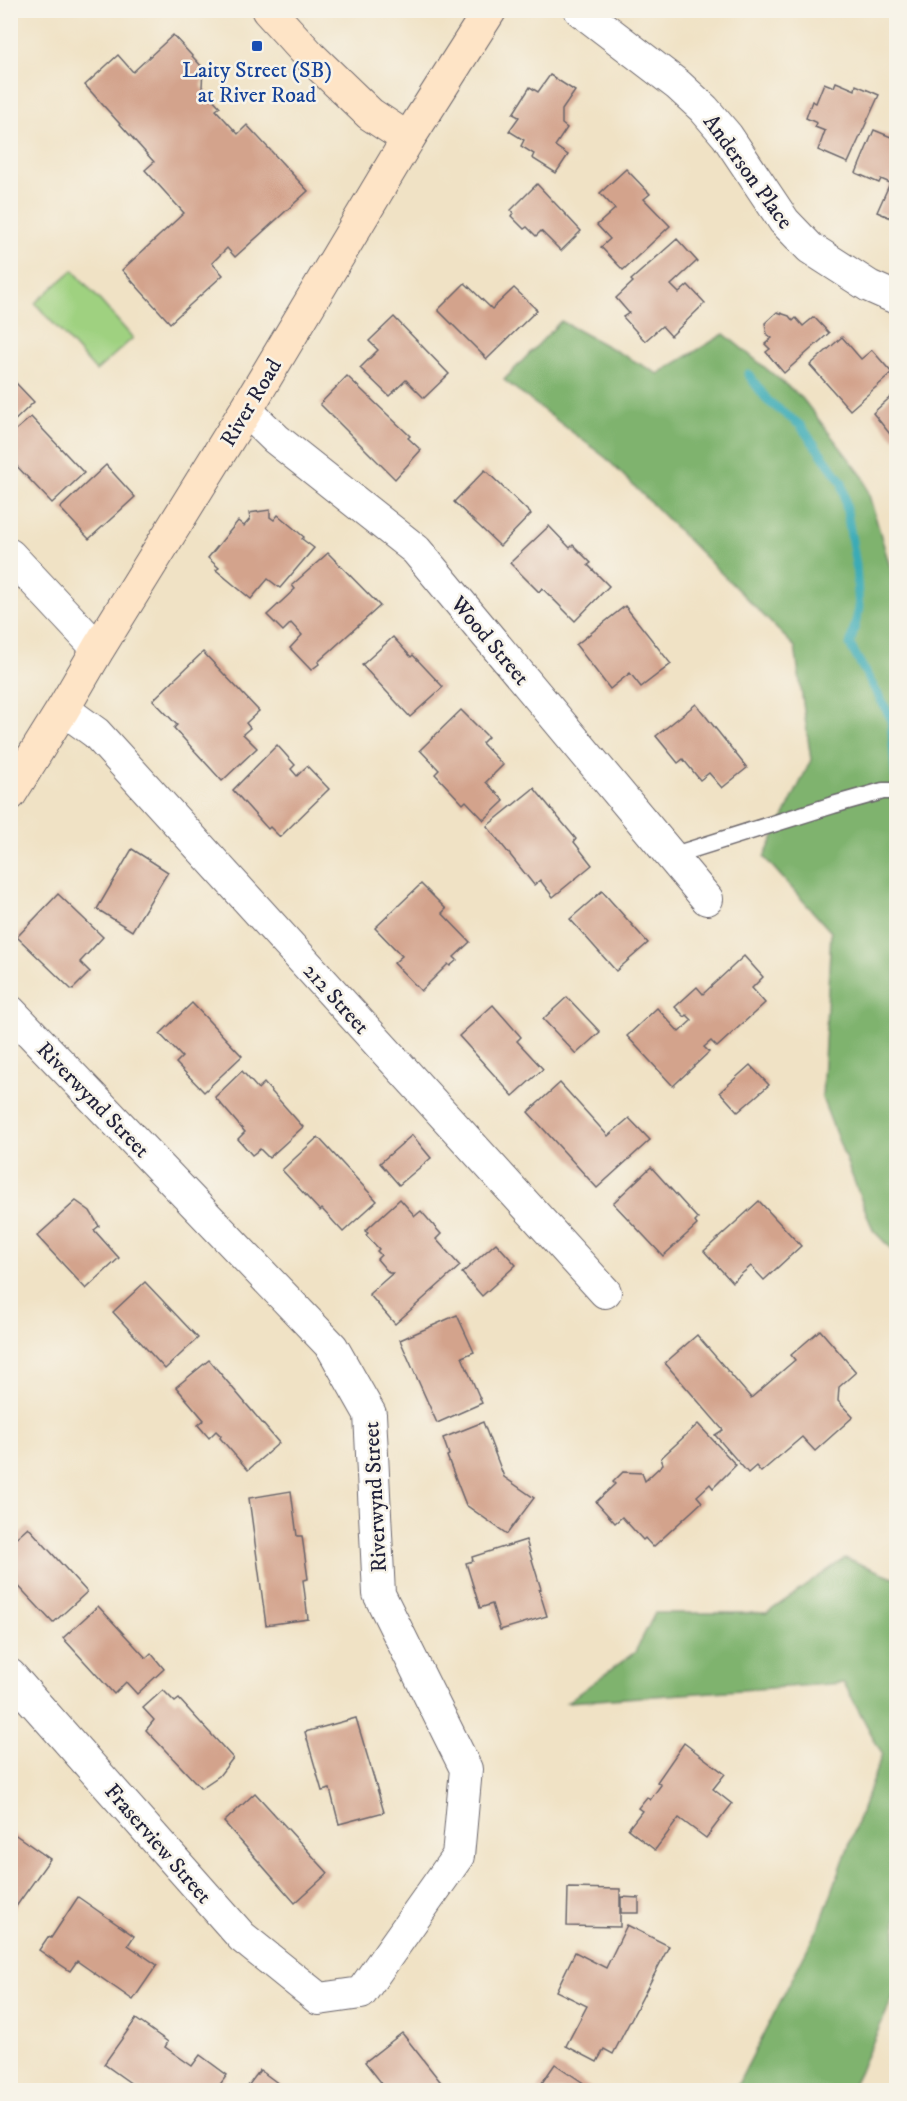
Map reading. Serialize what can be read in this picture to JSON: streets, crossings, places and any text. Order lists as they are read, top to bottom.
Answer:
{
  "streets": {
    "street": [
      "Anderson Place",
      "River Road",
      "Wood Street",
      "212 Street",
      "Riverwynd Street",
      "Fraserview Street"
    ]
  },
  "crossings": [
    ["River Road", "Wood Street"],
    ["River Road", "212 Street"],
    ["Riverwynd Street", "Fraserview Street"]
  ],
  "places": {
    "transit": ["Laity Street (SB) at River Road"]
  }
}
